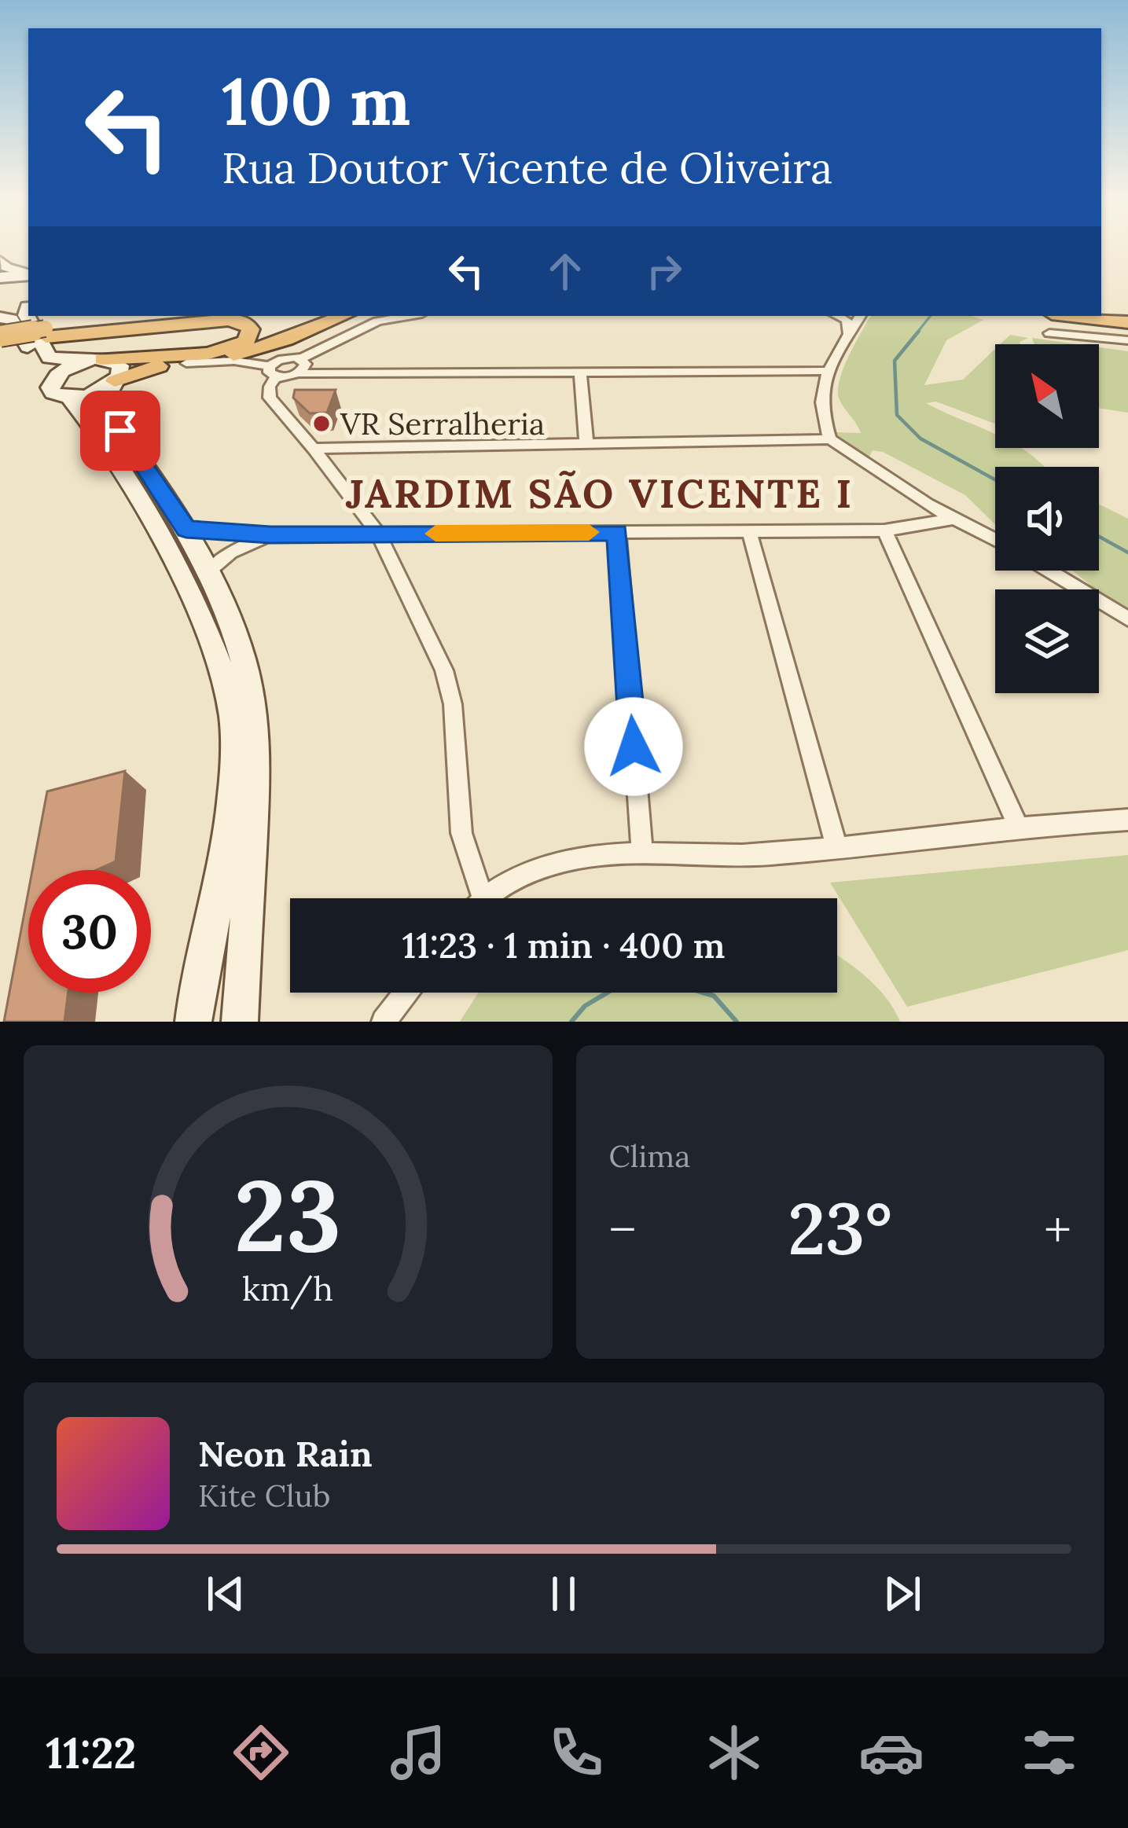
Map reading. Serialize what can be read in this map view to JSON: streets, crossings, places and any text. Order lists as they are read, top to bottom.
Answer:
{
  "districts": ["JARDIM SÃO VICENTE I"],
  "places": ["VR Serralheria"],
  "north": "top left",
  "page": {
    "turn": ["100 m", "Rua Doutor Vicente de Oliveira"],
    "limit": "30",
    "trip": "11:23 · 1 min · 400 m",
    "tile": "Clima",
    "heat": ["−", "23°", "+"],
    "song": ["Neon Rain", "Kite Club"],
    "tabs": "11:22",
    "gauge": ["23", "km/h"]
  }
}
